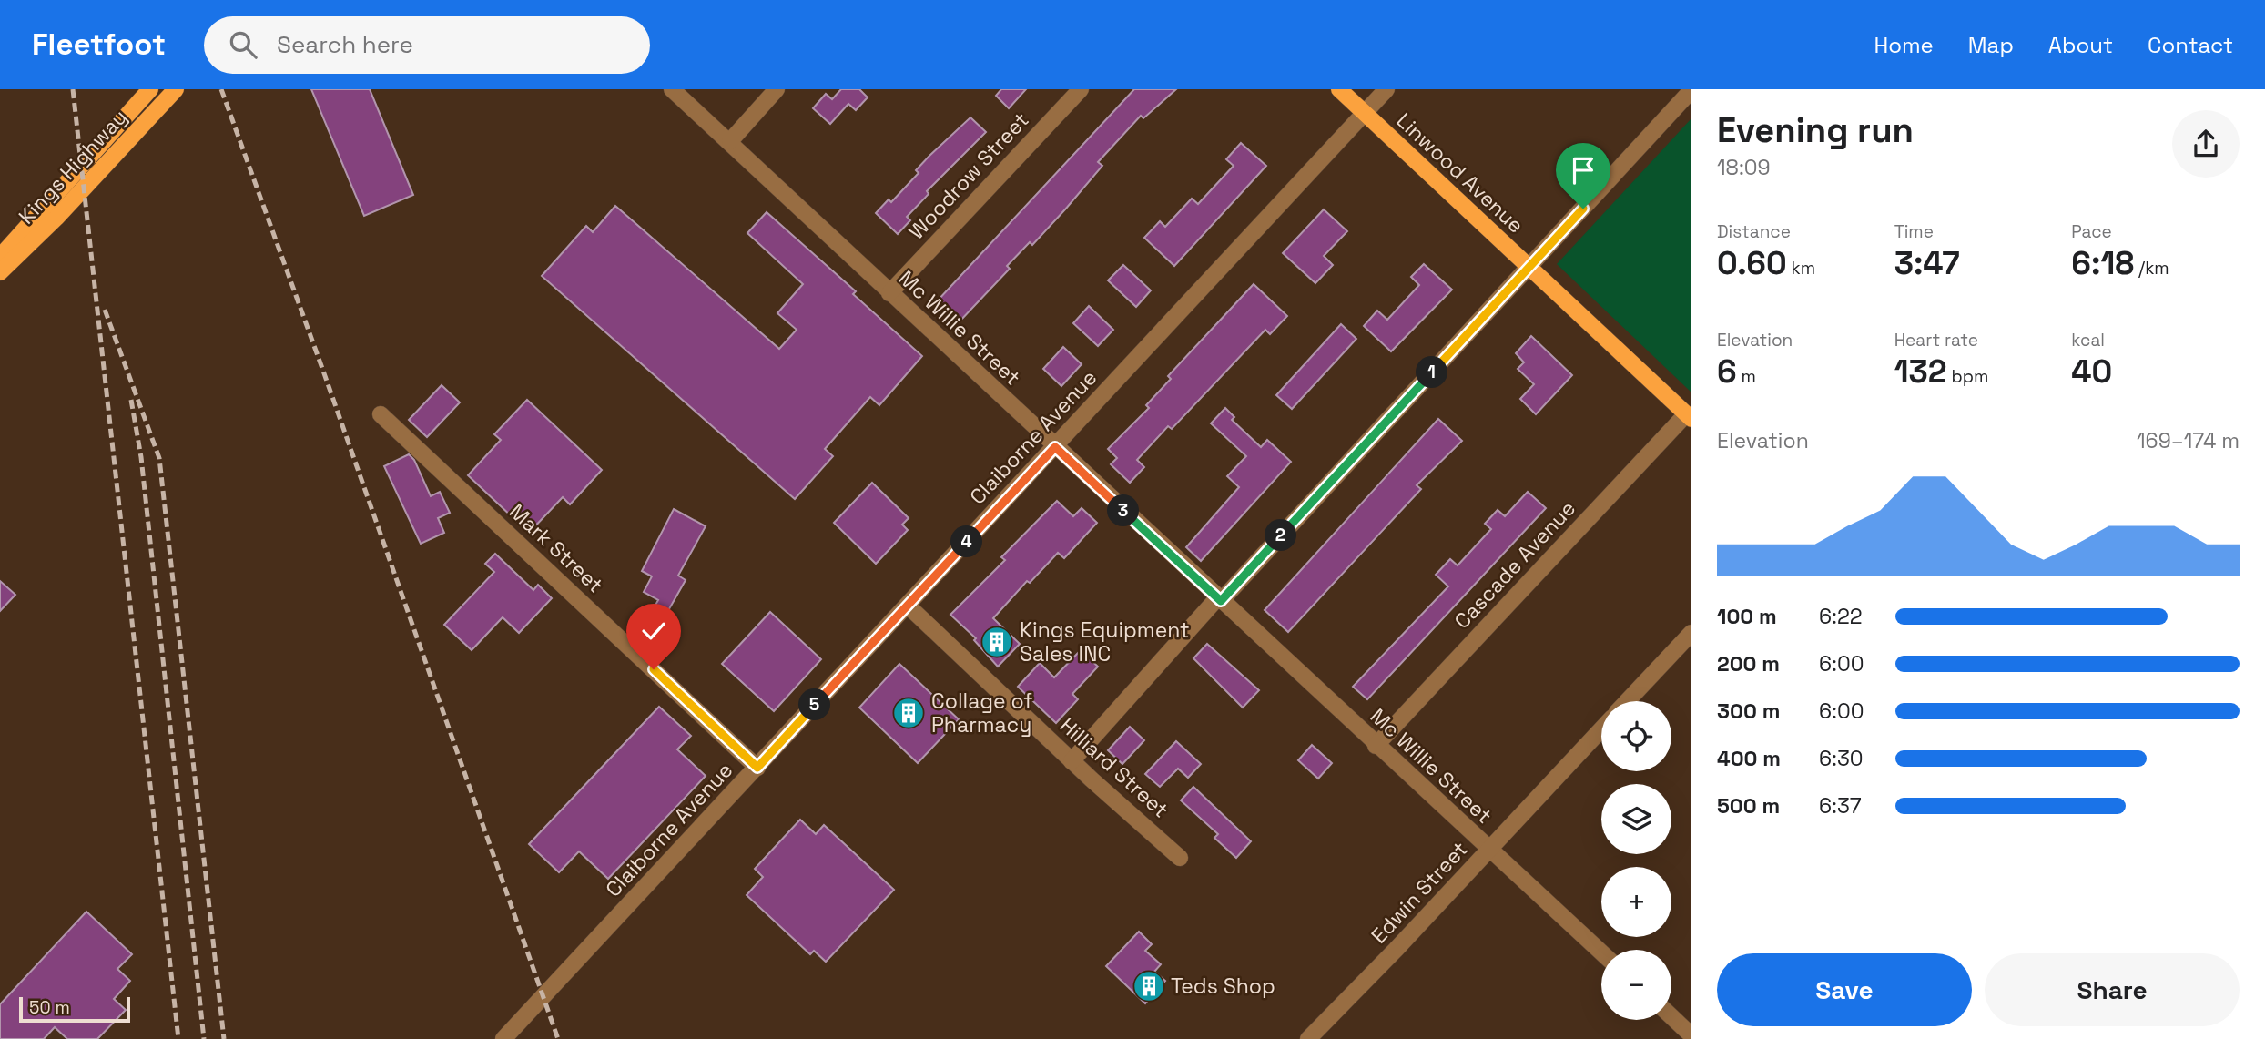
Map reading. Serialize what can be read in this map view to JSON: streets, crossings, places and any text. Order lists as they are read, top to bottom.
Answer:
{
  "streets": {
    "main road": ["Kings Highway", "Linwood Avenue"],
    "street": [
      "Woodrow Street",
      "Mc Willie Street",
      "Claiborne Avenue",
      "Mark Street",
      "Cascade Avenue",
      "Hilliard Street",
      "Edwin Street"
    ]
  },
  "crossings": [
    ["Linwood Avenue", "Claiborne Avenue"],
    ["Linwood Avenue", "Cascade Avenue"],
    ["Woodrow Street", "Mc Willie Street"],
    ["Mc Willie Street", "Claiborne Avenue"],
    ["Mc Willie Street", "Cascade Avenue"],
    ["Mc Willie Street", "Edwin Street"],
    ["Claiborne Avenue", "Mark Street"],
    ["Claiborne Avenue", "Hilliard Street"]
  ],
  "places": {
    "building": ["Kings Equipment Sales INC", "Collage of Pharmacy", "Teds Shop"]
  },
  "scale_bar": "50 m",
  "page": {
    "header": "Fleetfoot",
    "search": "Search here",
    "nav": [
      "Home",
      "Map",
      "About",
      "Contact"
    ],
    "heading": ["Evening run", "18:09"],
    "stats": [
      ["Distance", "0.60 km"],
      ["Time", "3:47"],
      ["Pace", "6:18 /km"],
      ["Elevation", "6 m"],
      ["Heart rate", "132 bpm"],
      ["kcal", "40"]
    ],
    "pins": [
      "1",
      "3",
      "2",
      "4",
      "5"
    ],
    "chart": ["Elevation", "169–174 m"],
    "list": [
      {
        "name": "100 m",
        "note": "6:22"
      },
      {
        "name": "200 m",
        "note": "6:00"
      },
      {
        "name": "300 m",
        "note": "6:00"
      },
      {
        "name": "400 m",
        "note": "6:30"
      },
      {
        "name": "500 m",
        "note": "6:37"
      }
    ],
    "map_buttons": ["+", "−"],
    "buttons": ["Save", "Share"],
    "scale": "50 m"
  }
}
